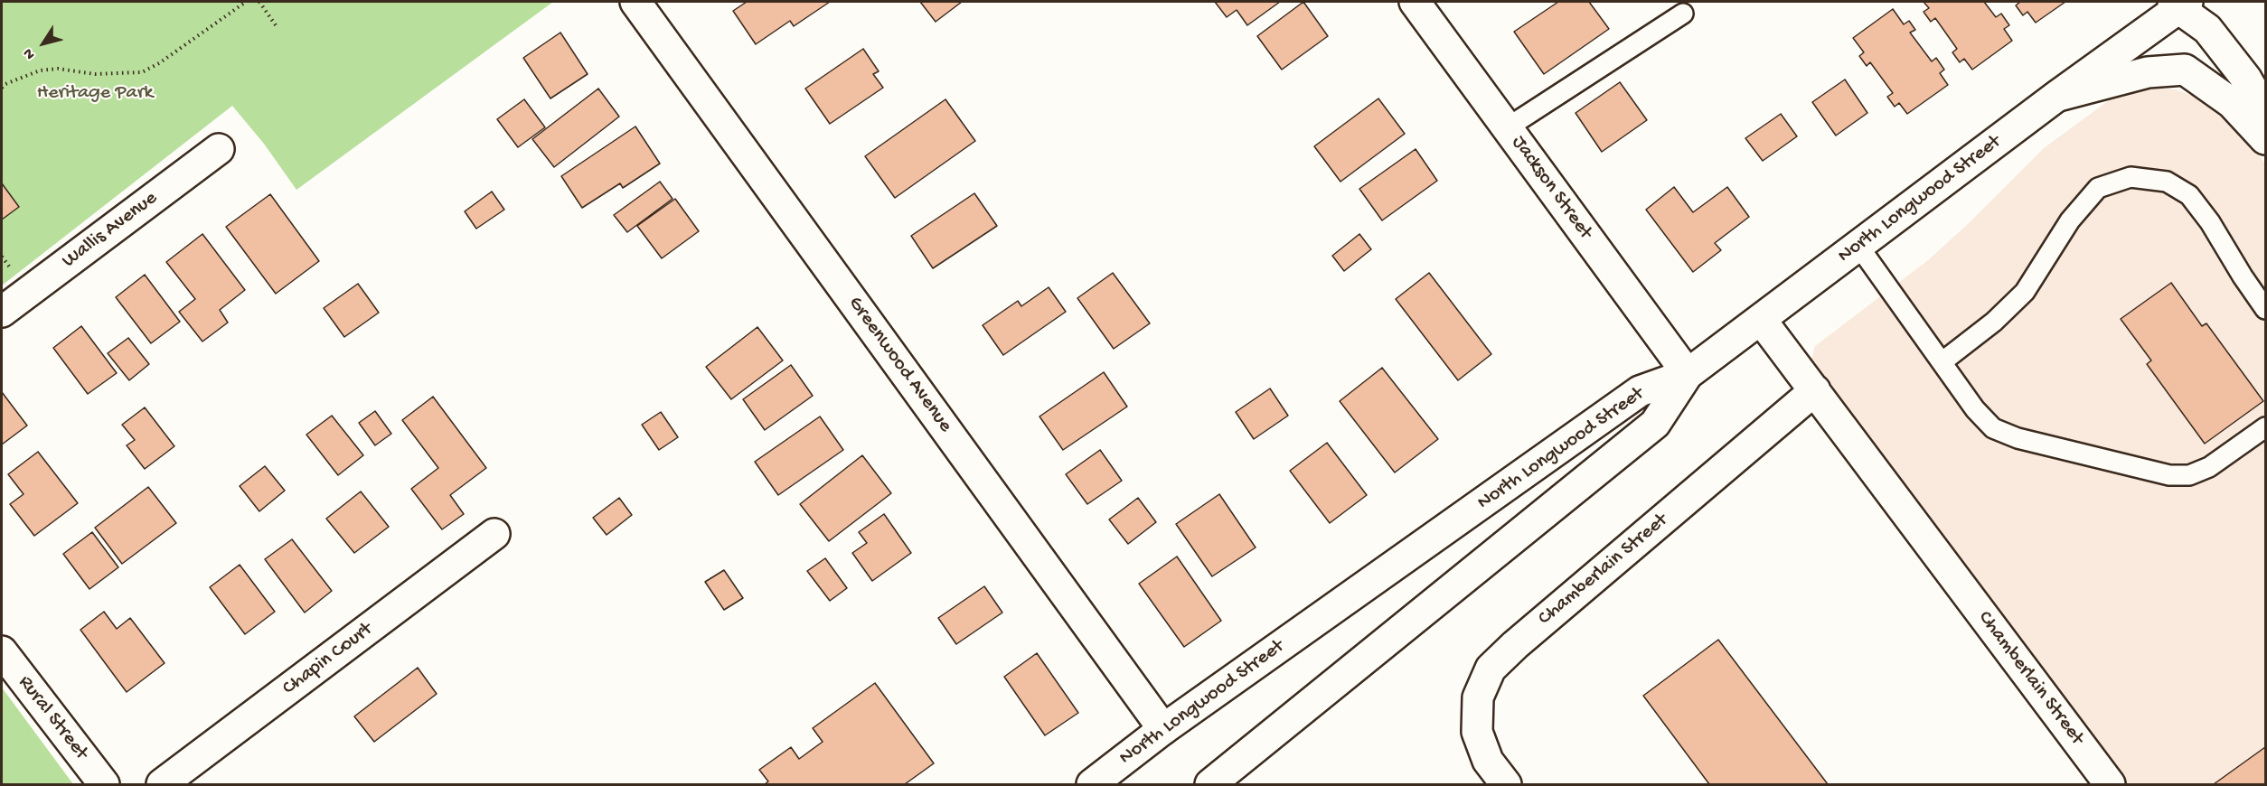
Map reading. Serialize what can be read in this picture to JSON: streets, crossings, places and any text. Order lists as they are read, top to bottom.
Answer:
{
  "streets": {
    "street": [
      "Jackson Street",
      "North Longwood Street",
      "Wallis Avenue",
      "Greenwood Avenue",
      "Chamberlain Street",
      "Chapin Court",
      "Rural Street"
    ]
  },
  "crossings": [
    ["Jackson Street", "North Longwood Street"],
    ["North Longwood Street", "Greenwood Avenue"],
    ["North Longwood Street", "Chamberlain Street"]
  ],
  "parks": ["Heritage Park"],
  "north": "bottom left"
}
